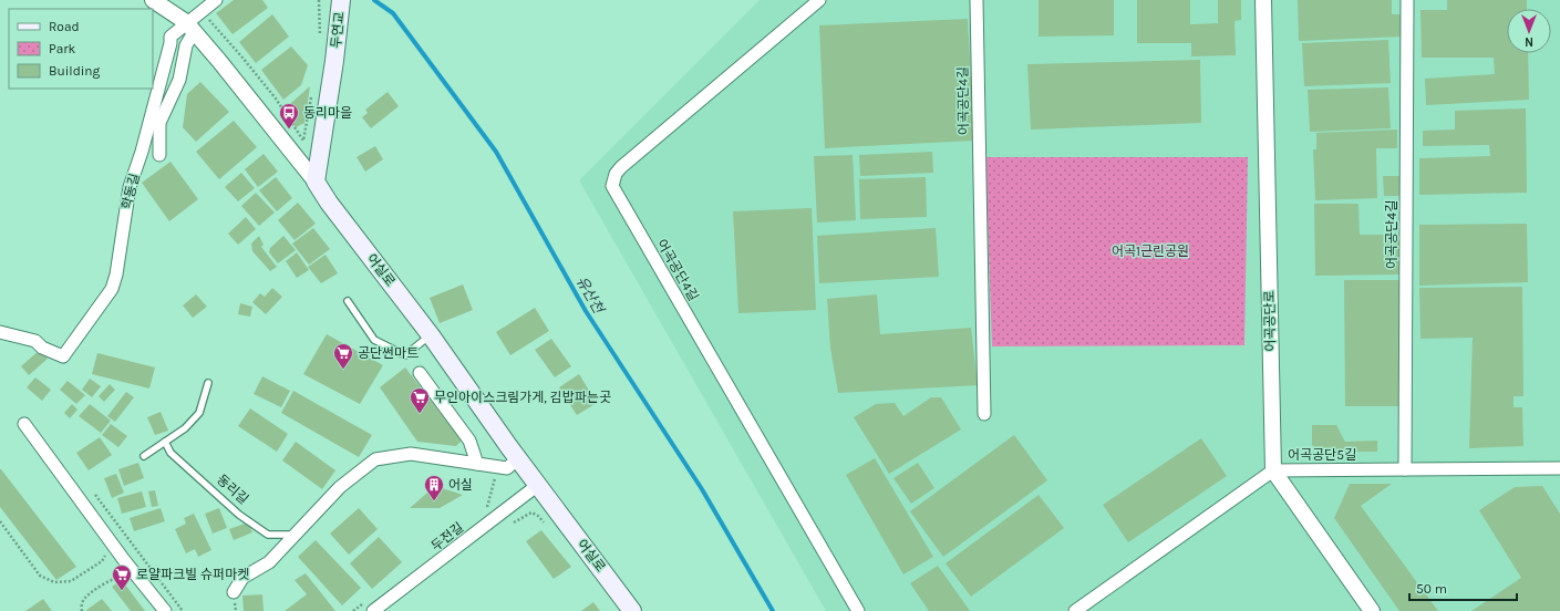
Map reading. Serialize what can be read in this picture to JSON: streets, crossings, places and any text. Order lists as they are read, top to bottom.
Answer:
{
  "streets": {
    "main road": ["두연교", "어실로"],
    "street": [
      "어곡공단4길",
      "학동길",
      "어곡공단로",
      "어곡공단5길",
      "두전길"
    ],
    "lane": ["동리길"]
  },
  "crossings": [
    ["두연교", "어실로"],
    ["어곡공단4길", "어곡공단5길"],
    ["어실로", "두전길"],
    ["어곡공단로", "어곡공단5길"]
  ],
  "water": ["유산천"],
  "parks": ["어곡1근린공원"],
  "places": {
    "bus stop": ["동리마을"],
    "supermarket": ["공단썬마트", "무인아이스크림가게, 김밥파는곳", "로얄파크빌 슈퍼마켓"],
    "building": ["어실"]
  },
  "legend": ["Road", "Park", "Building"],
  "scale_bar": "50 m",
  "north": "bottom"
}
